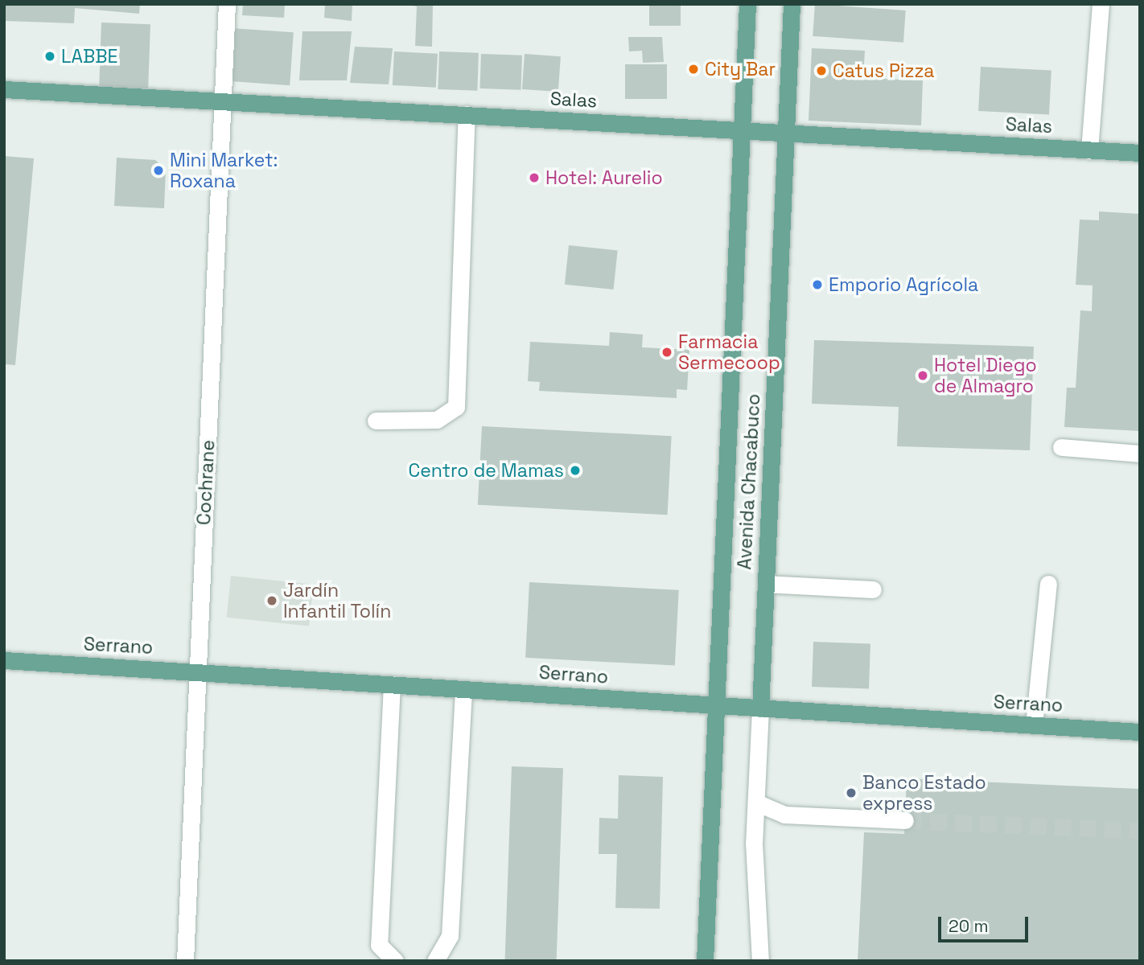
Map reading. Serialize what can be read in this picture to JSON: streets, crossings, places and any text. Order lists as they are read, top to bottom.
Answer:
{
  "streets": {
    "main road": ["Salas", "Avenida Chacabuco", "Serrano"],
    "street": ["Cochrane"]
  },
  "crossings": [
    ["Salas", "Avenida Chacabuco"],
    ["Salas", "Cochrane"],
    ["Avenida Chacabuco", "Serrano"],
    ["Cochrane", "Serrano"]
  ],
  "places": [
    "LABBE",
    "City Bar",
    "Catus Pizza",
    "Mini Market: Roxana",
    "Hotel: Aurelio",
    "Emporio Agrícola",
    "Farmacia Sermecoop",
    "Hotel Diego de Almagro",
    "Centro de Mamas",
    "Jardín Infantil Tolín",
    "Banco Estado express"
  ],
  "scale_bar": "20 m"
}
